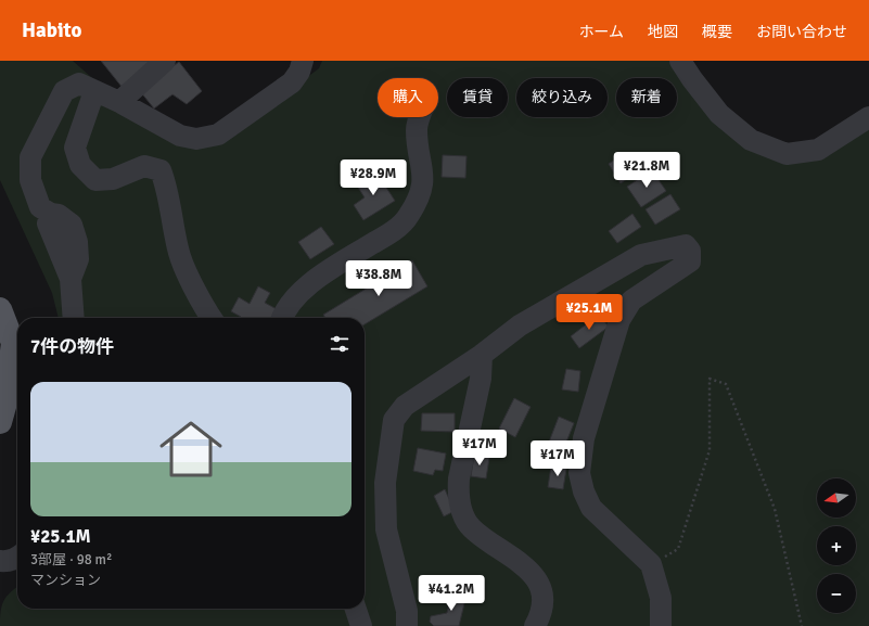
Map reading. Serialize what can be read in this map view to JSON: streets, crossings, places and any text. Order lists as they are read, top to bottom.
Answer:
{
  "north": "left",
  "page": {
    "header": "Habito",
    "nav": [
      "ホーム",
      "地図",
      "概要",
      "お問い合わせ"
    ],
    "chip": [
      "購入",
      "賃貸",
      "絞り込み",
      "新着"
    ],
    "price": [
      "¥21.8M",
      "¥28.9M",
      "¥38.8M",
      "¥25.1M",
      "¥17M",
      "¥17M",
      "¥41.2M"
    ],
    "heading": "7件の物件",
    "list": [
      {
        "name": "¥25.1M",
        "note": "3部屋 · 98 m² · マンション"
      }
    ],
    "map_buttons": ["+", "−"]
  }
}
